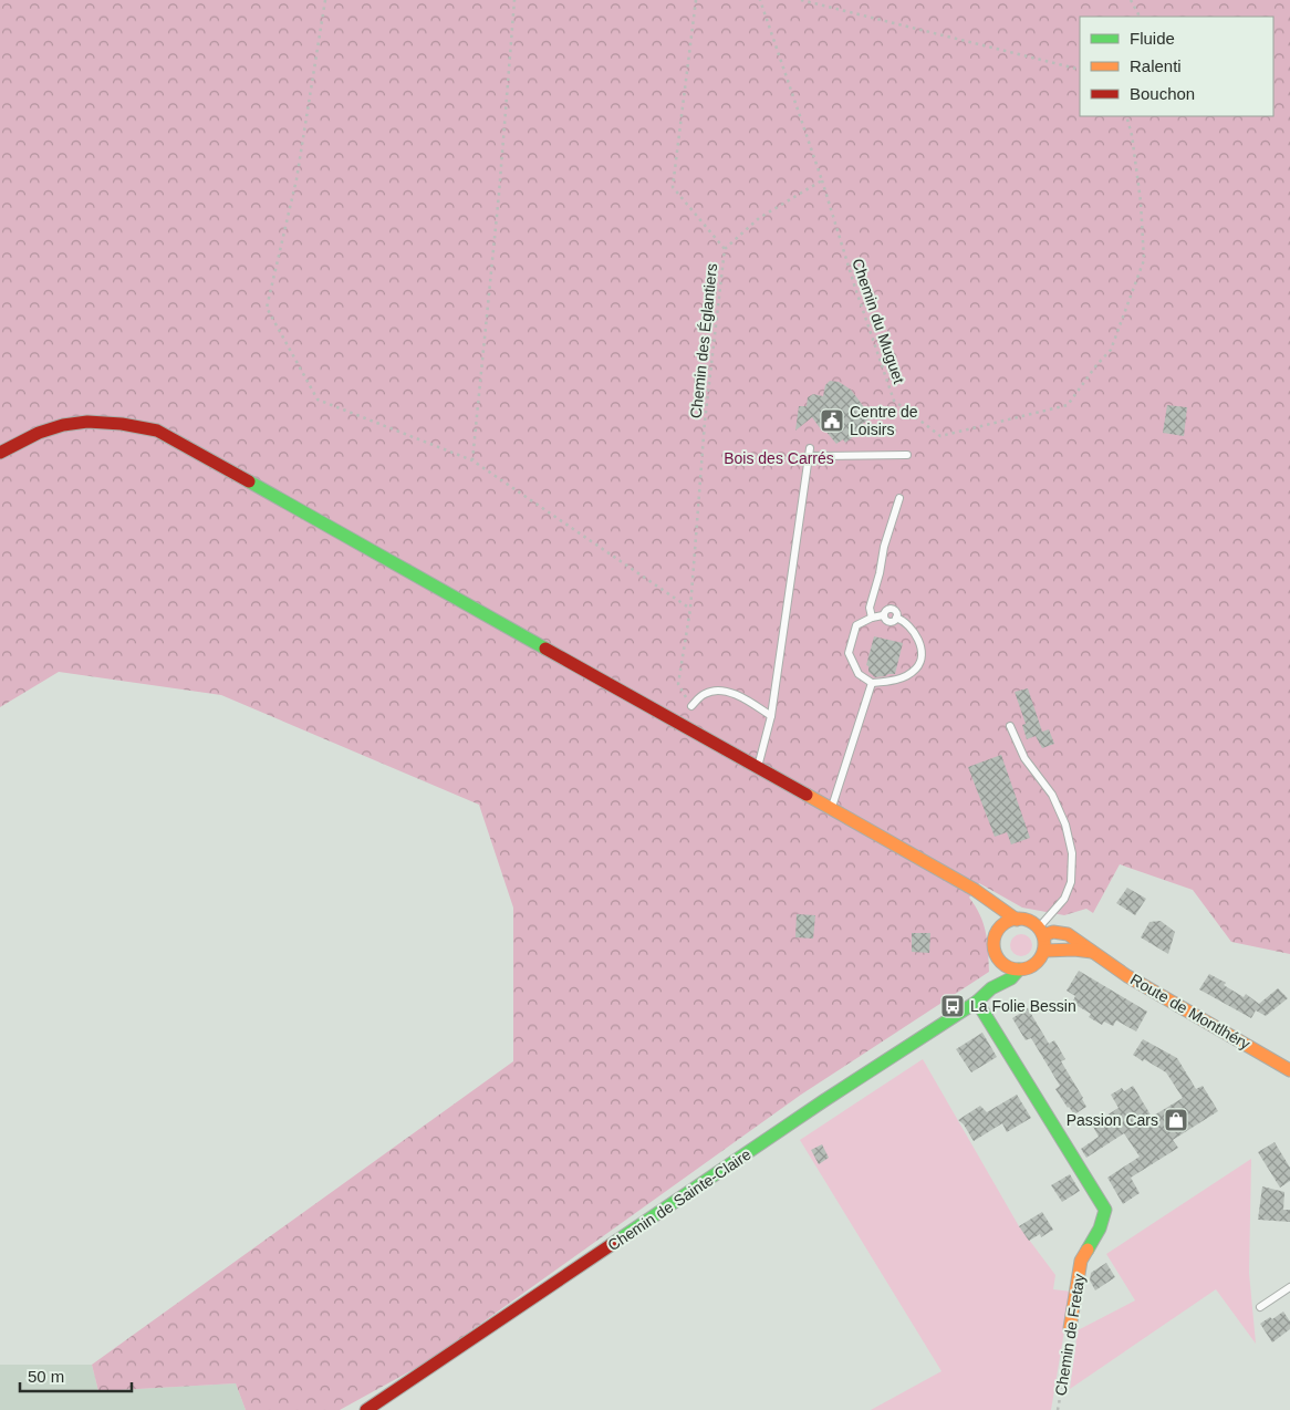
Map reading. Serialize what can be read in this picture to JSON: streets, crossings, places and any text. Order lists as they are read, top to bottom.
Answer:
{
  "streets": {
    "main road": ["Route de Montlhéry", "Chemin de Sainte-Claire", "Chemin de Fretay"],
    "path": ["Chemin du Muguet", "Chemin des Églantiers"]
  },
  "crossings": [
    ["Chemin du Muguet", "Chemin des Églantiers"],
    ["Route de Montlhéry", "Chemin de Sainte-Claire"],
    ["Chemin de Sainte-Claire", "Chemin de Fretay"]
  ],
  "parks": ["Bois des Carrés"],
  "places": {
    "public building": ["Centre de Loisirs"],
    "bus stop": ["La Folie Bessin"],
    "shop": ["Passion Cars"]
  },
  "legend": ["Fluide", "Ralenti", "Bouchon"],
  "scale_bar": "50 m"
}
